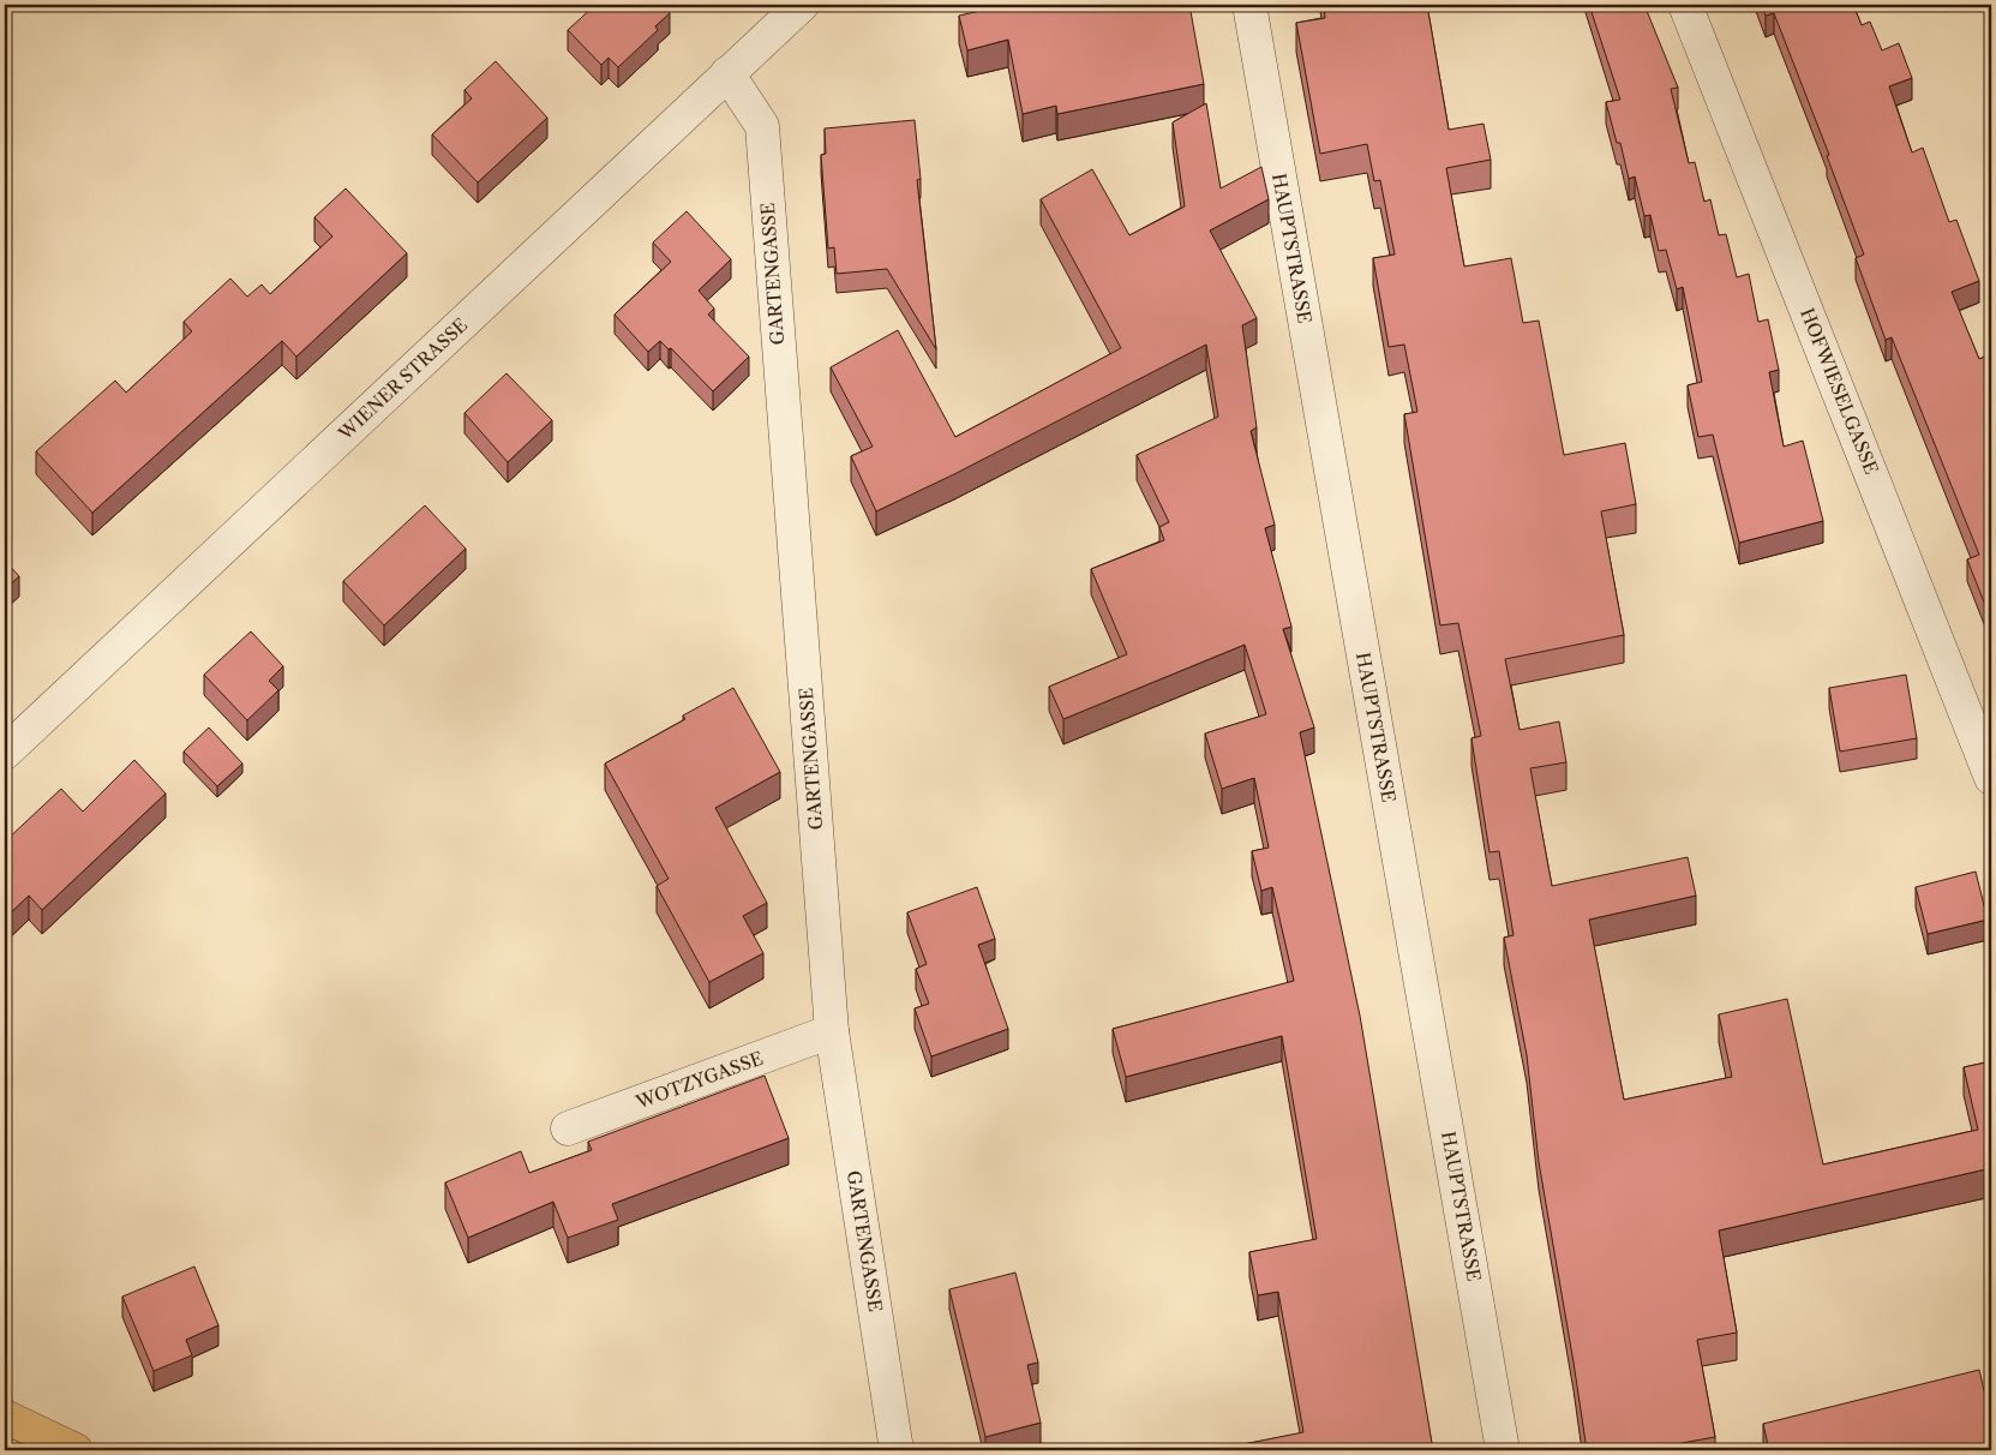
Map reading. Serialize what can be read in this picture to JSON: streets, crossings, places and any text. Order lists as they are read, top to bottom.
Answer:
{
  "streets": {
    "street": [
      "HAUPTSTRASSE",
      "GARTENGASSE",
      "WIENER STRASSE",
      "HOFWIESELGASSE",
      "WOTZYGASSE"
    ]
  },
  "crossings": [
    ["GARTENGASSE", "WIENER STRASSE"],
    ["GARTENGASSE", "WOTZYGASSE"]
  ]
}
